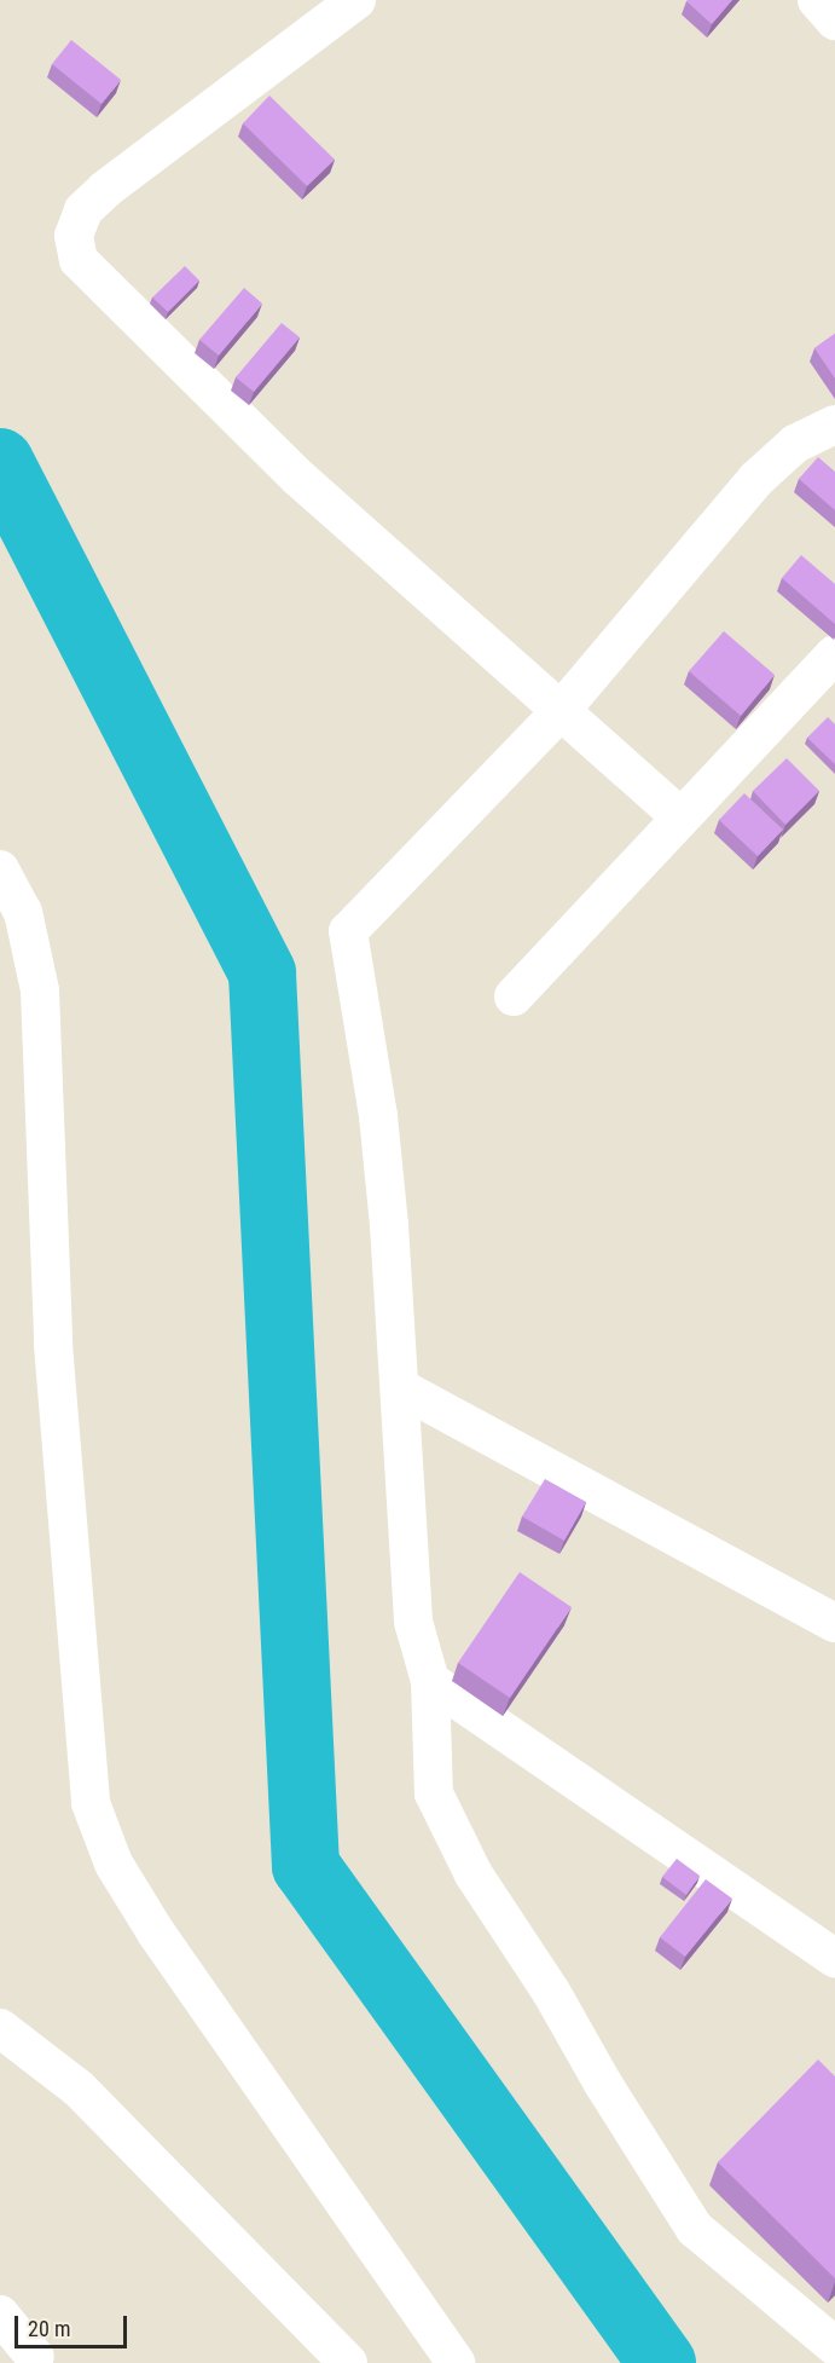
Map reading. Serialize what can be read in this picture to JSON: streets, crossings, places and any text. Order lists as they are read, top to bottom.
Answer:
{
  "scale_bar": "20 m"
}
